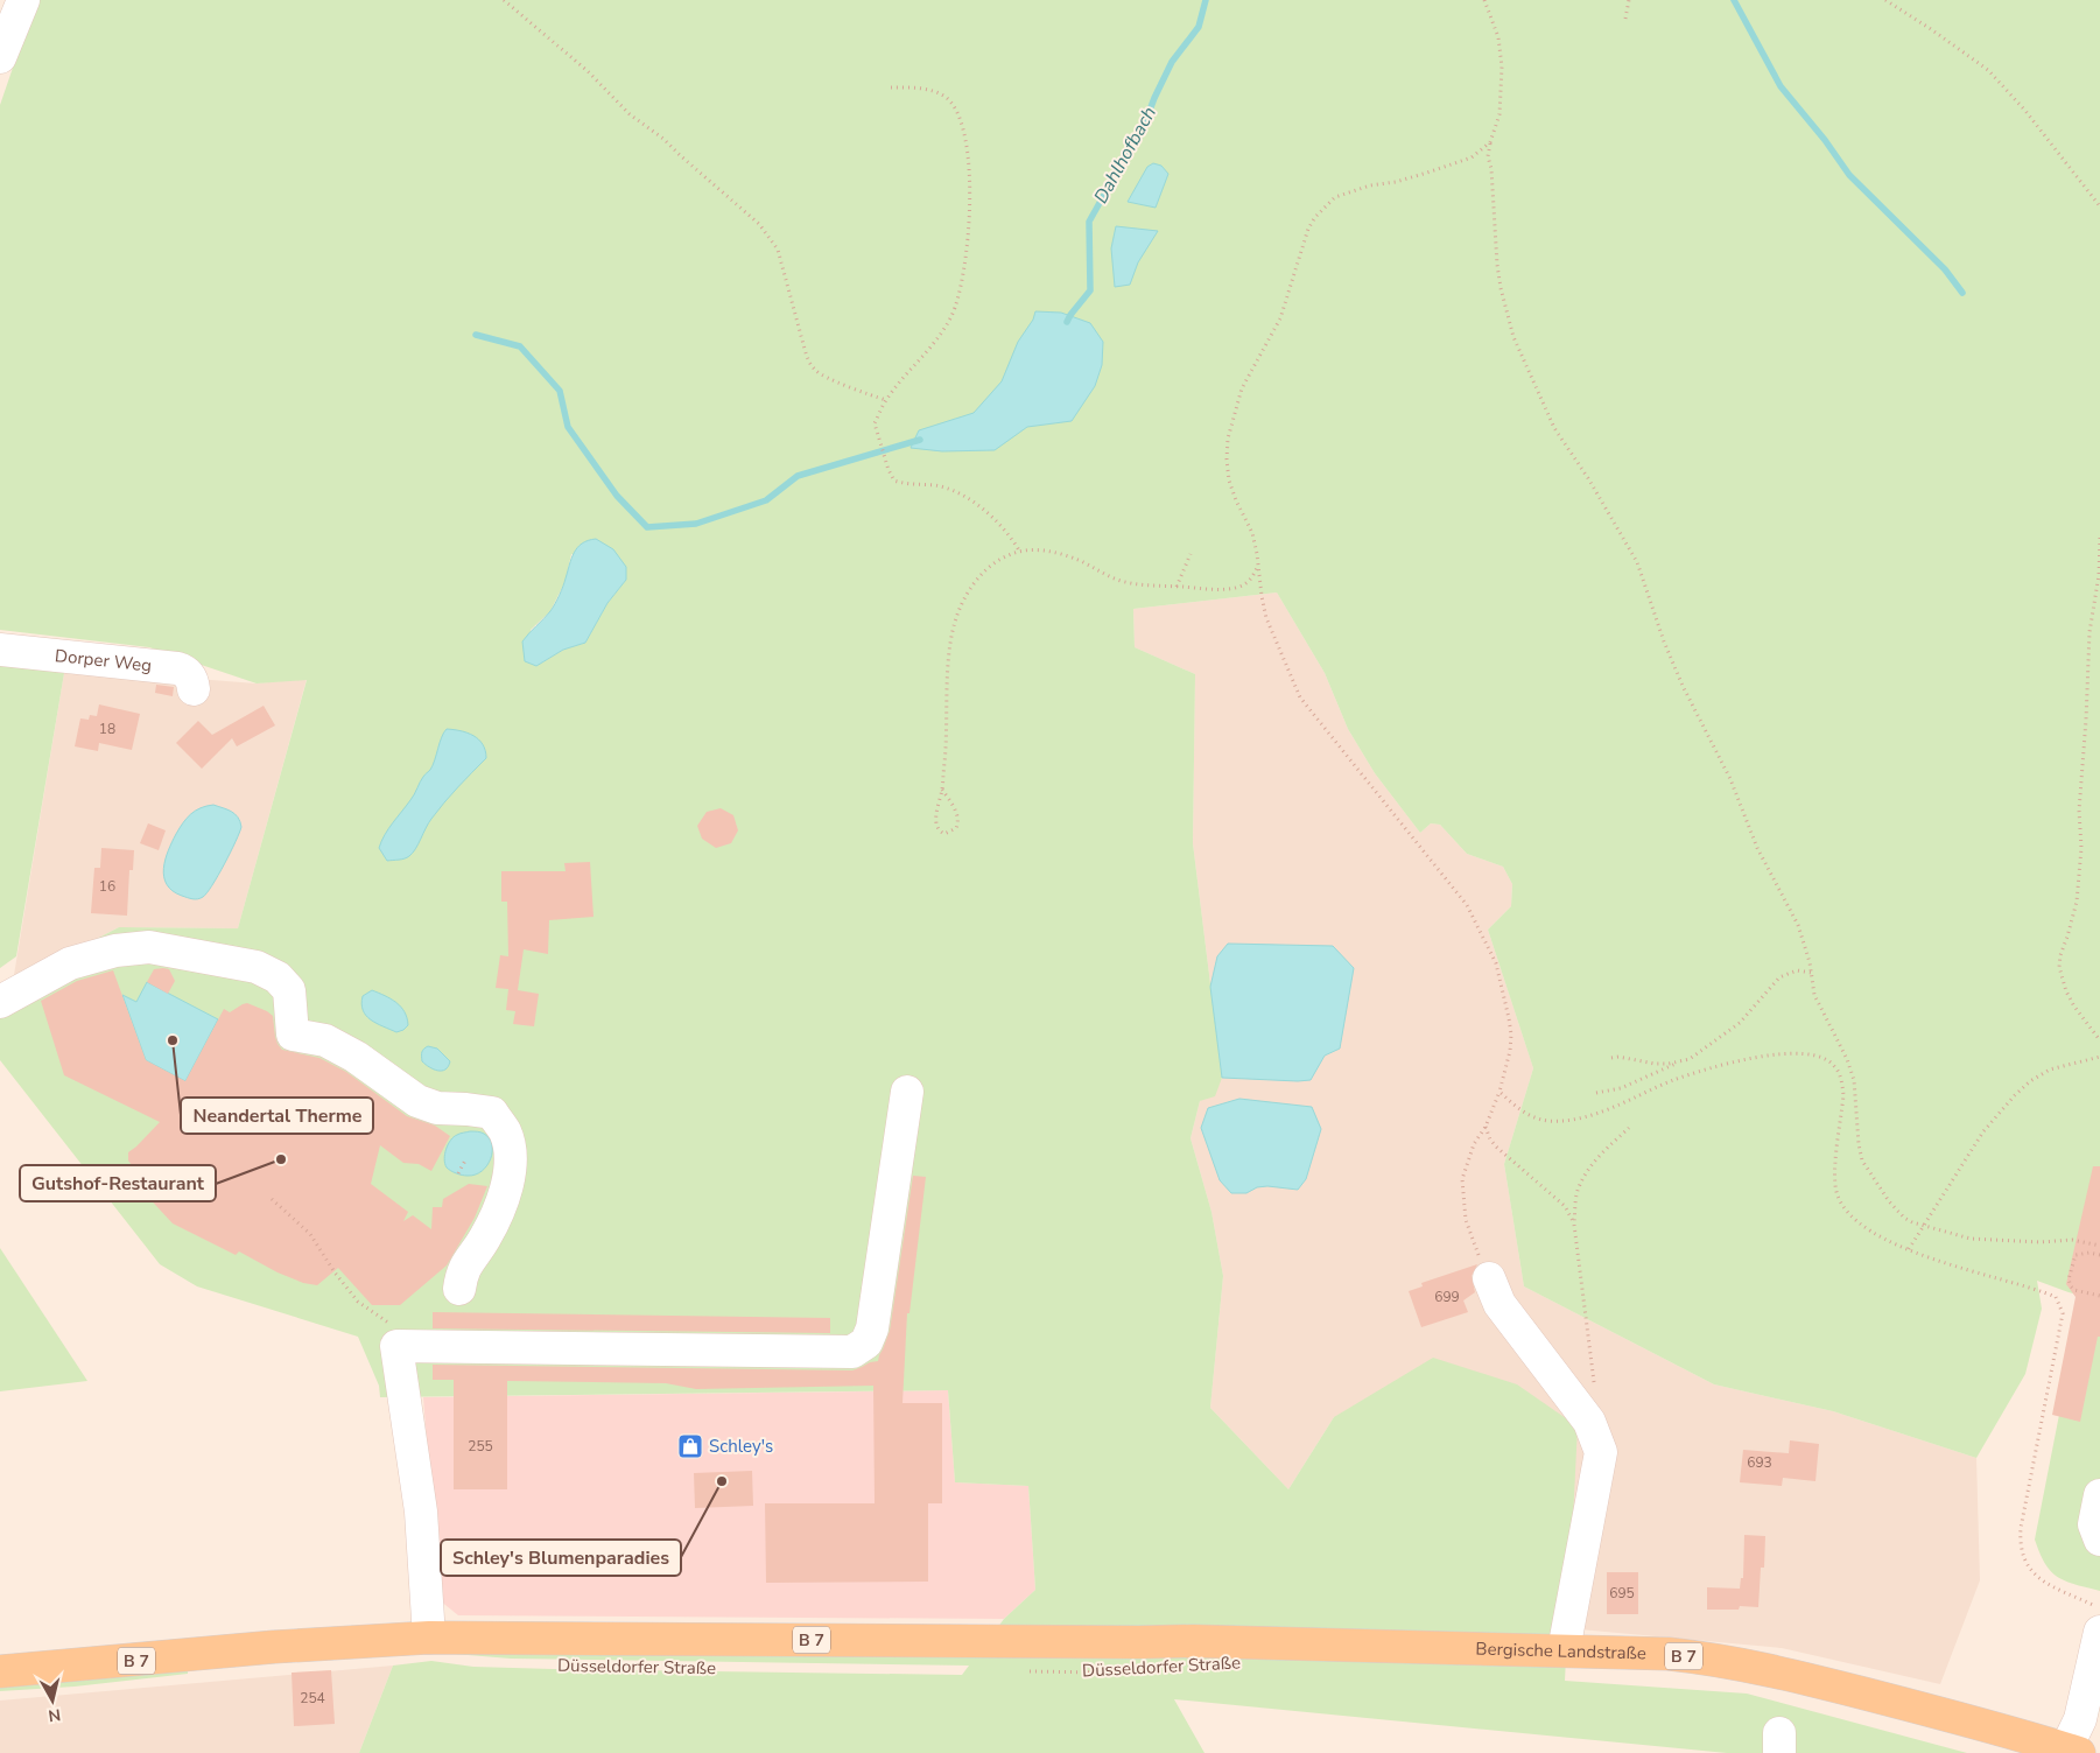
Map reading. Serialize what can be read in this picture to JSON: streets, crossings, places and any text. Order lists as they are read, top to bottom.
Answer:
{
  "streets": {
    "main road": ["B 7", "Bergische Landstraße", "Düsseldorfer Straße"],
    "street": ["Dorper Weg"]
  },
  "crossings": [
    ["Bergische Landstraße", "Düsseldorfer Straße"]
  ],
  "water": ["Dahlhofbach"],
  "places": {
    "other": ["Neandertal Therme", "Gutshof-Restaurant", "Schley's Blumenparadies"],
    "shop": ["Schley's"]
  },
  "house_numbers": [
    "18",
    "16",
    "699",
    "255",
    "693",
    "695",
    "254"
  ],
  "north": "bottom"
}
